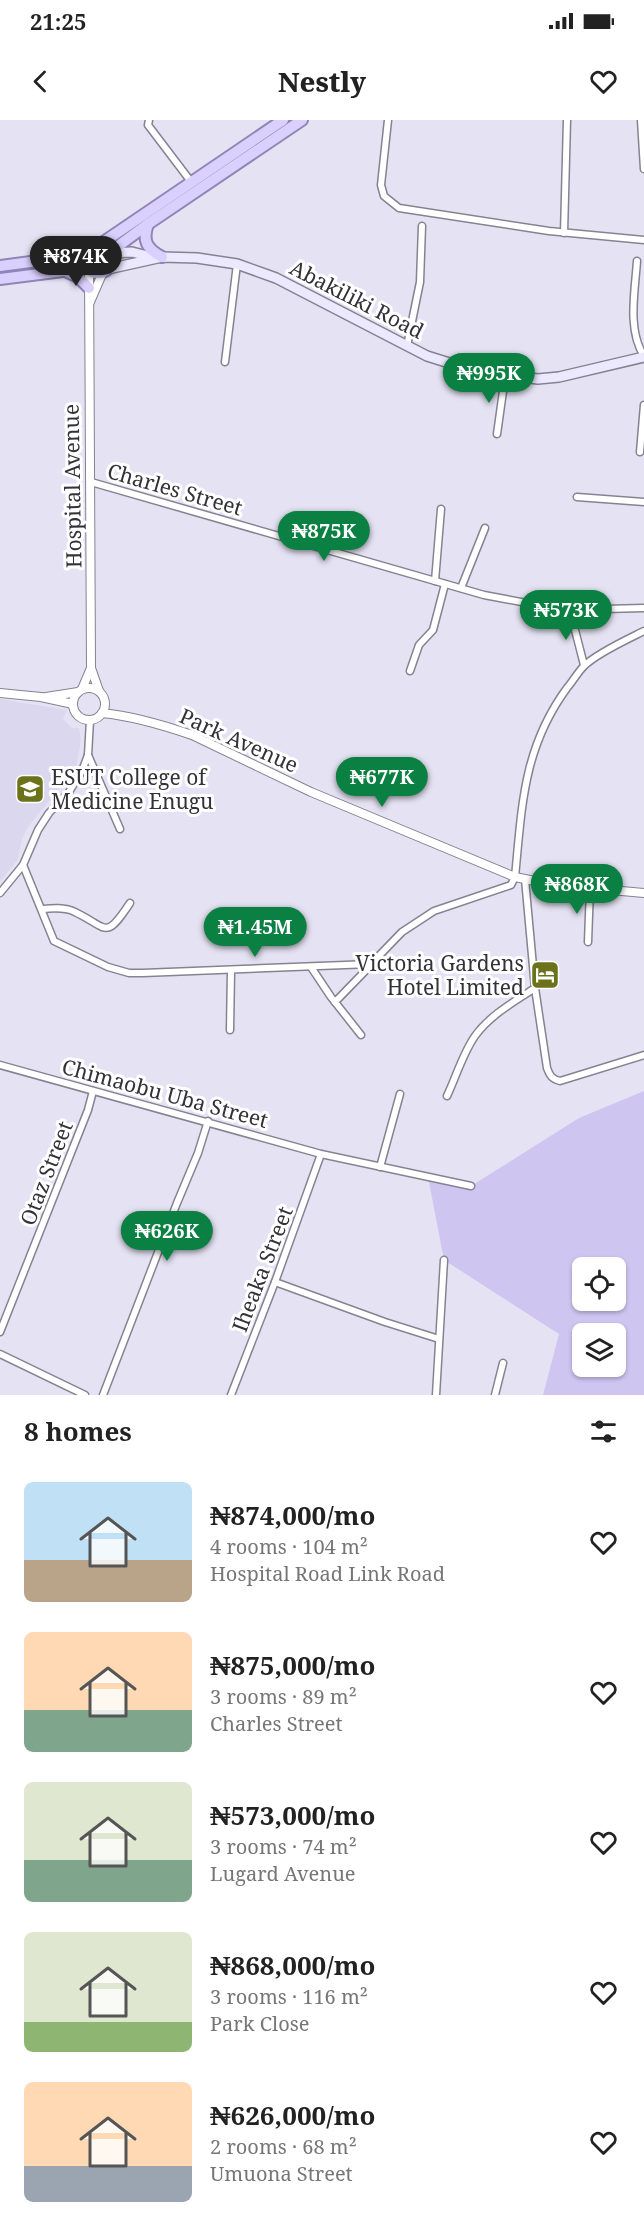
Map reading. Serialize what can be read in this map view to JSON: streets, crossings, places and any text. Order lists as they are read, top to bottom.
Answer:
{
  "streets": {
    "main road": ["Abakiliki Road"],
    "street": [
      "Hospital Avenue",
      "Charles Street",
      "Park Avenue",
      "Chimaobu Uba Street",
      "Otaz Street",
      "Iheaka Street"
    ]
  },
  "crossings": [
    ["Hospital Avenue", "Charles Street"],
    ["Chimaobu Uba Street", "Otaz Street"],
    ["Chimaobu Uba Street", "Iheaka Street"]
  ],
  "places": {
    "school or university": ["ESUT College of Medicine Enugu"],
    "hotel": ["Victoria Gardens Hotel Limited"]
  },
  "page": {
    "status": "21:25",
    "header": "Nestly",
    "price": [
      "₦874K",
      "₦995K",
      "₦875K",
      "₦573K",
      "₦677K",
      "₦868K",
      "₦1.45M",
      "₦626K"
    ],
    "heading": "8 homes",
    "list": [
      {
        "name": "₦874,000/mo",
        "note": "4 rooms · 104 m² · Hospital Road Link Road"
      },
      {
        "name": "₦875,000/mo",
        "note": "3 rooms · 89 m² · Charles Street"
      },
      {
        "name": "₦573,000/mo",
        "note": "3 rooms · 74 m² · Lugard Avenue"
      },
      {
        "name": "₦868,000/mo",
        "note": "3 rooms · 116 m² · Park Close"
      },
      {
        "name": "₦626,000/mo",
        "note": "2 rooms · 68 m² · Umuona Street"
      }
    ]
  }
}
